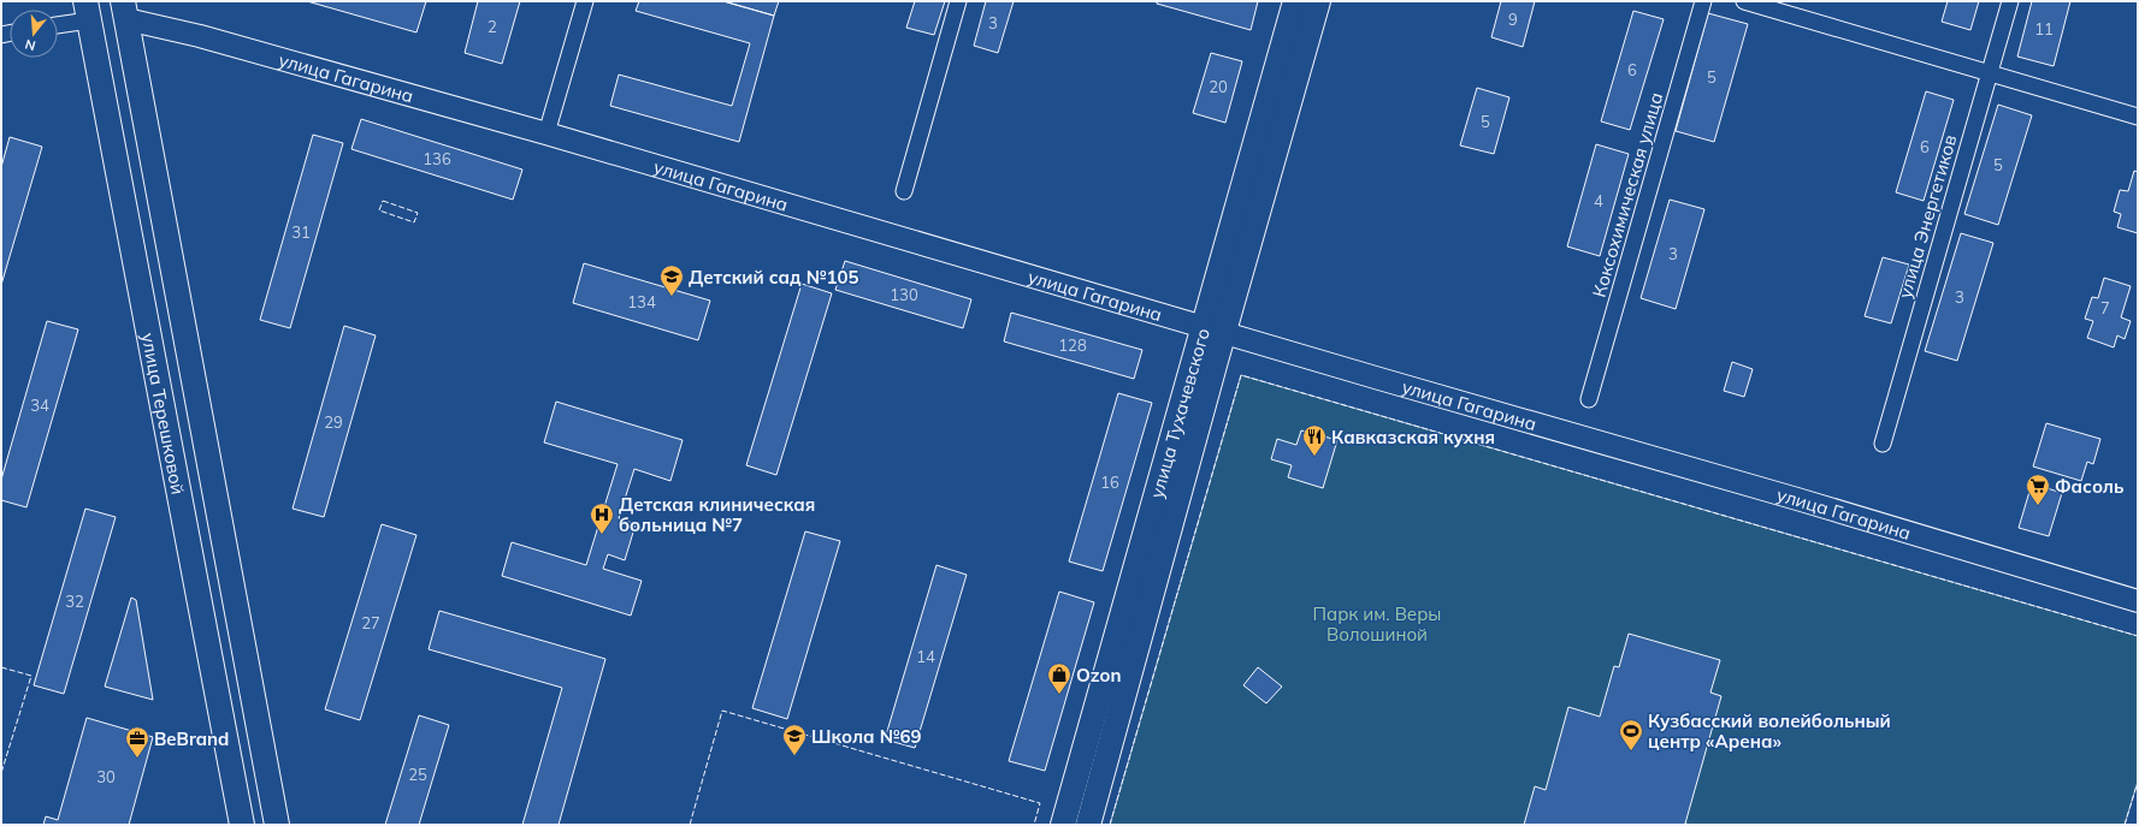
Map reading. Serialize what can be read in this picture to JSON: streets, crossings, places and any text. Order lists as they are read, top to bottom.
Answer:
{
  "streets": {
    "main road": ["улица Гагарина", "улица Терешковой", "улица Тухачевского"],
    "street": ["Коксохимическая улица", "улица Энергетиков"]
  },
  "crossings": [
    ["улица Гагарина", "улица Терешковой"],
    ["улица Гагарина", "улица Тухачевского"]
  ],
  "parks": ["Парк им. Веры Волошиной"],
  "places": {
    "school or university": ["Детский сад №105", "Школа №69"],
    "restaurant": ["Кавказская кухня"],
    "supermarket": ["Фасоль"],
    "hospital": ["Детская клиническая больница №7"],
    "shop": ["Ozon"],
    "sports": ["Кузбасский волейбольный центр «Арена»"],
    "office": ["BeBrand"]
  },
  "house_numbers": [
    "9",
    "3",
    "2",
    "11",
    "6",
    "5",
    "20",
    "5",
    "6",
    "136",
    "5",
    "4",
    "31",
    "3",
    "130",
    "3",
    "134",
    "7",
    "128",
    "34",
    "29",
    "16",
    "32",
    "27",
    "14",
    "25",
    "30"
  ],
  "north": "bottom"
}
